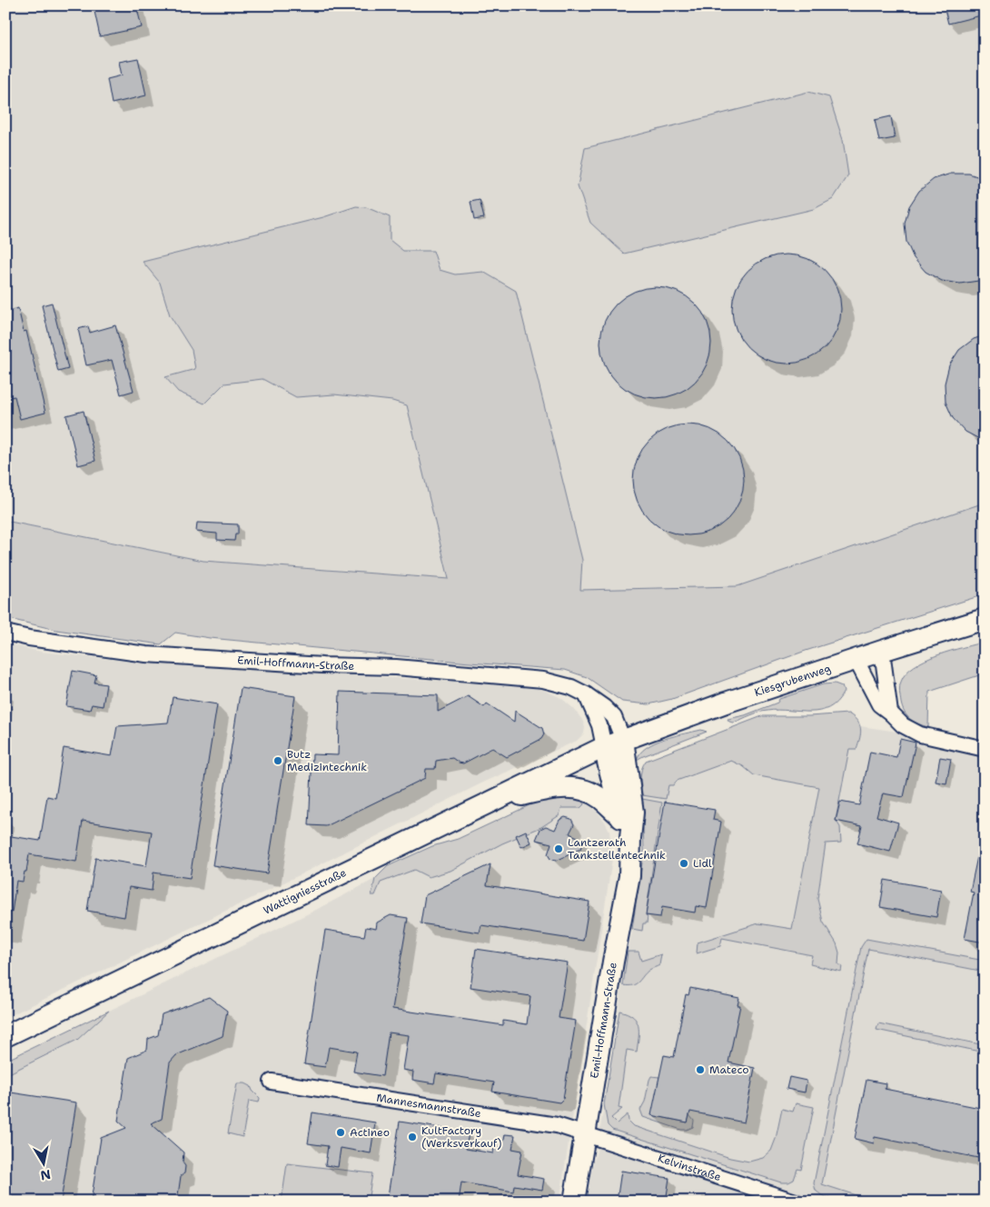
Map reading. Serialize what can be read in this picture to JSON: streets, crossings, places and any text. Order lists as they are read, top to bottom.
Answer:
{
  "streets": {
    "main road": ["Emil-Hoffmann-Straße", "Kiesgrubenweg", "Wattigniesstraße"],
    "street": ["Mannesmannstraße", "Kelvinstraße"]
  },
  "crossings": [
    ["Emil-Hoffmann-Straße", "Kiesgrubenweg"],
    ["Emil-Hoffmann-Straße", "Wattigniesstraße"],
    ["Emil-Hoffmann-Straße", "Mannesmannstraße"],
    ["Emil-Hoffmann-Straße", "Kelvinstraße"],
    ["Kiesgrubenweg", "Wattigniesstraße"],
    ["Mannesmannstraße", "Kelvinstraße"]
  ],
  "places": [
    "Butz Medizintechnik",
    "Lantzerath Tankstellentechnik",
    "Lidl",
    "Mateco",
    "Actineo",
    "KultFactory (Werksverkauf)"
  ],
  "north": "bottom"
}
